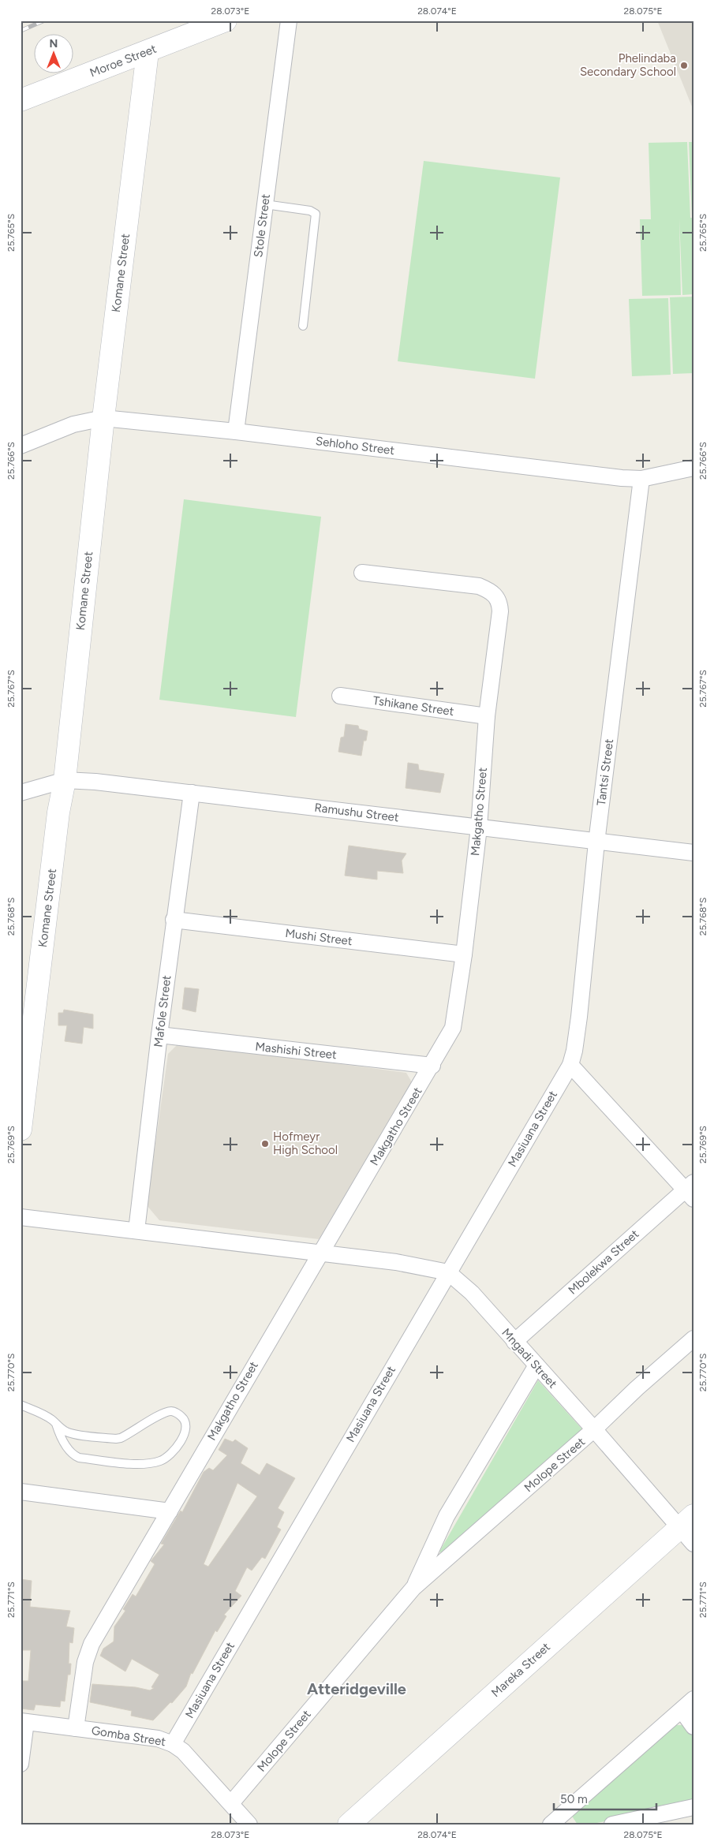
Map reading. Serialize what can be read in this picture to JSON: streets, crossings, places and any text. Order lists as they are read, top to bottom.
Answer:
{
  "streets": {
    "street": [
      "Moroe Street",
      "Stole Street",
      "Komane Street",
      "Sehloho Street",
      "Tshikane Street",
      "Tantsi Street",
      "Makgatho Street",
      "Ramushu Street",
      "Mushi Street",
      "Mafole Street",
      "Mashishi Street",
      "Masiuana Street",
      "Mbolekwa Street",
      "Mngadi Street",
      "Molope Street",
      "Mareka Street",
      "Gomba Street"
    ]
  },
  "crossings": [
    ["Moroe Street", "Komane Street"],
    ["Stole Street", "Sehloho Street"],
    ["Komane Street", "Sehloho Street"],
    ["Komane Street", "Ramushu Street"],
    ["Sehloho Street", "Tantsi Street"],
    ["Tshikane Street", "Makgatho Street"],
    ["Tantsi Street", "Ramushu Street"],
    ["Tantsi Street", "Masiuana Street"],
    ["Makgatho Street", "Ramushu Street"],
    ["Makgatho Street", "Mushi Street"],
    ["Makgatho Street", "Mashishi Street"],
    ["Makgatho Street", "Mngadi Street"],
    ["Makgatho Street", "Gomba Street"],
    ["Ramushu Street", "Mafole Street"],
    ["Mushi Street", "Mafole Street"],
    ["Mafole Street", "Mashishi Street"],
    ["Mafole Street", "Mngadi Street"],
    ["Masiuana Street", "Mngadi Street"],
    ["Masiuana Street", "Gomba Street"],
    ["Mbolekwa Street", "Mngadi Street"],
    ["Mngadi Street", "Molope Street"],
    ["Mngadi Street", "Mareka Street"],
    ["Molope Street", "Gomba Street"]
  ],
  "districts": ["Atteridgeville"],
  "places": ["Phelindaba Secondary School", "Hofmeyr High School"],
  "scale_bar": "50 m",
  "north": "top",
  "coordinates": [
    "28.073°E",
    "28.074°E",
    "28.075°E",
    "25.765°S",
    "25.766°S",
    "25.767°S",
    "25.768°S",
    "25.769°S",
    "25.770°S",
    "25.771°S"
  ]
}
